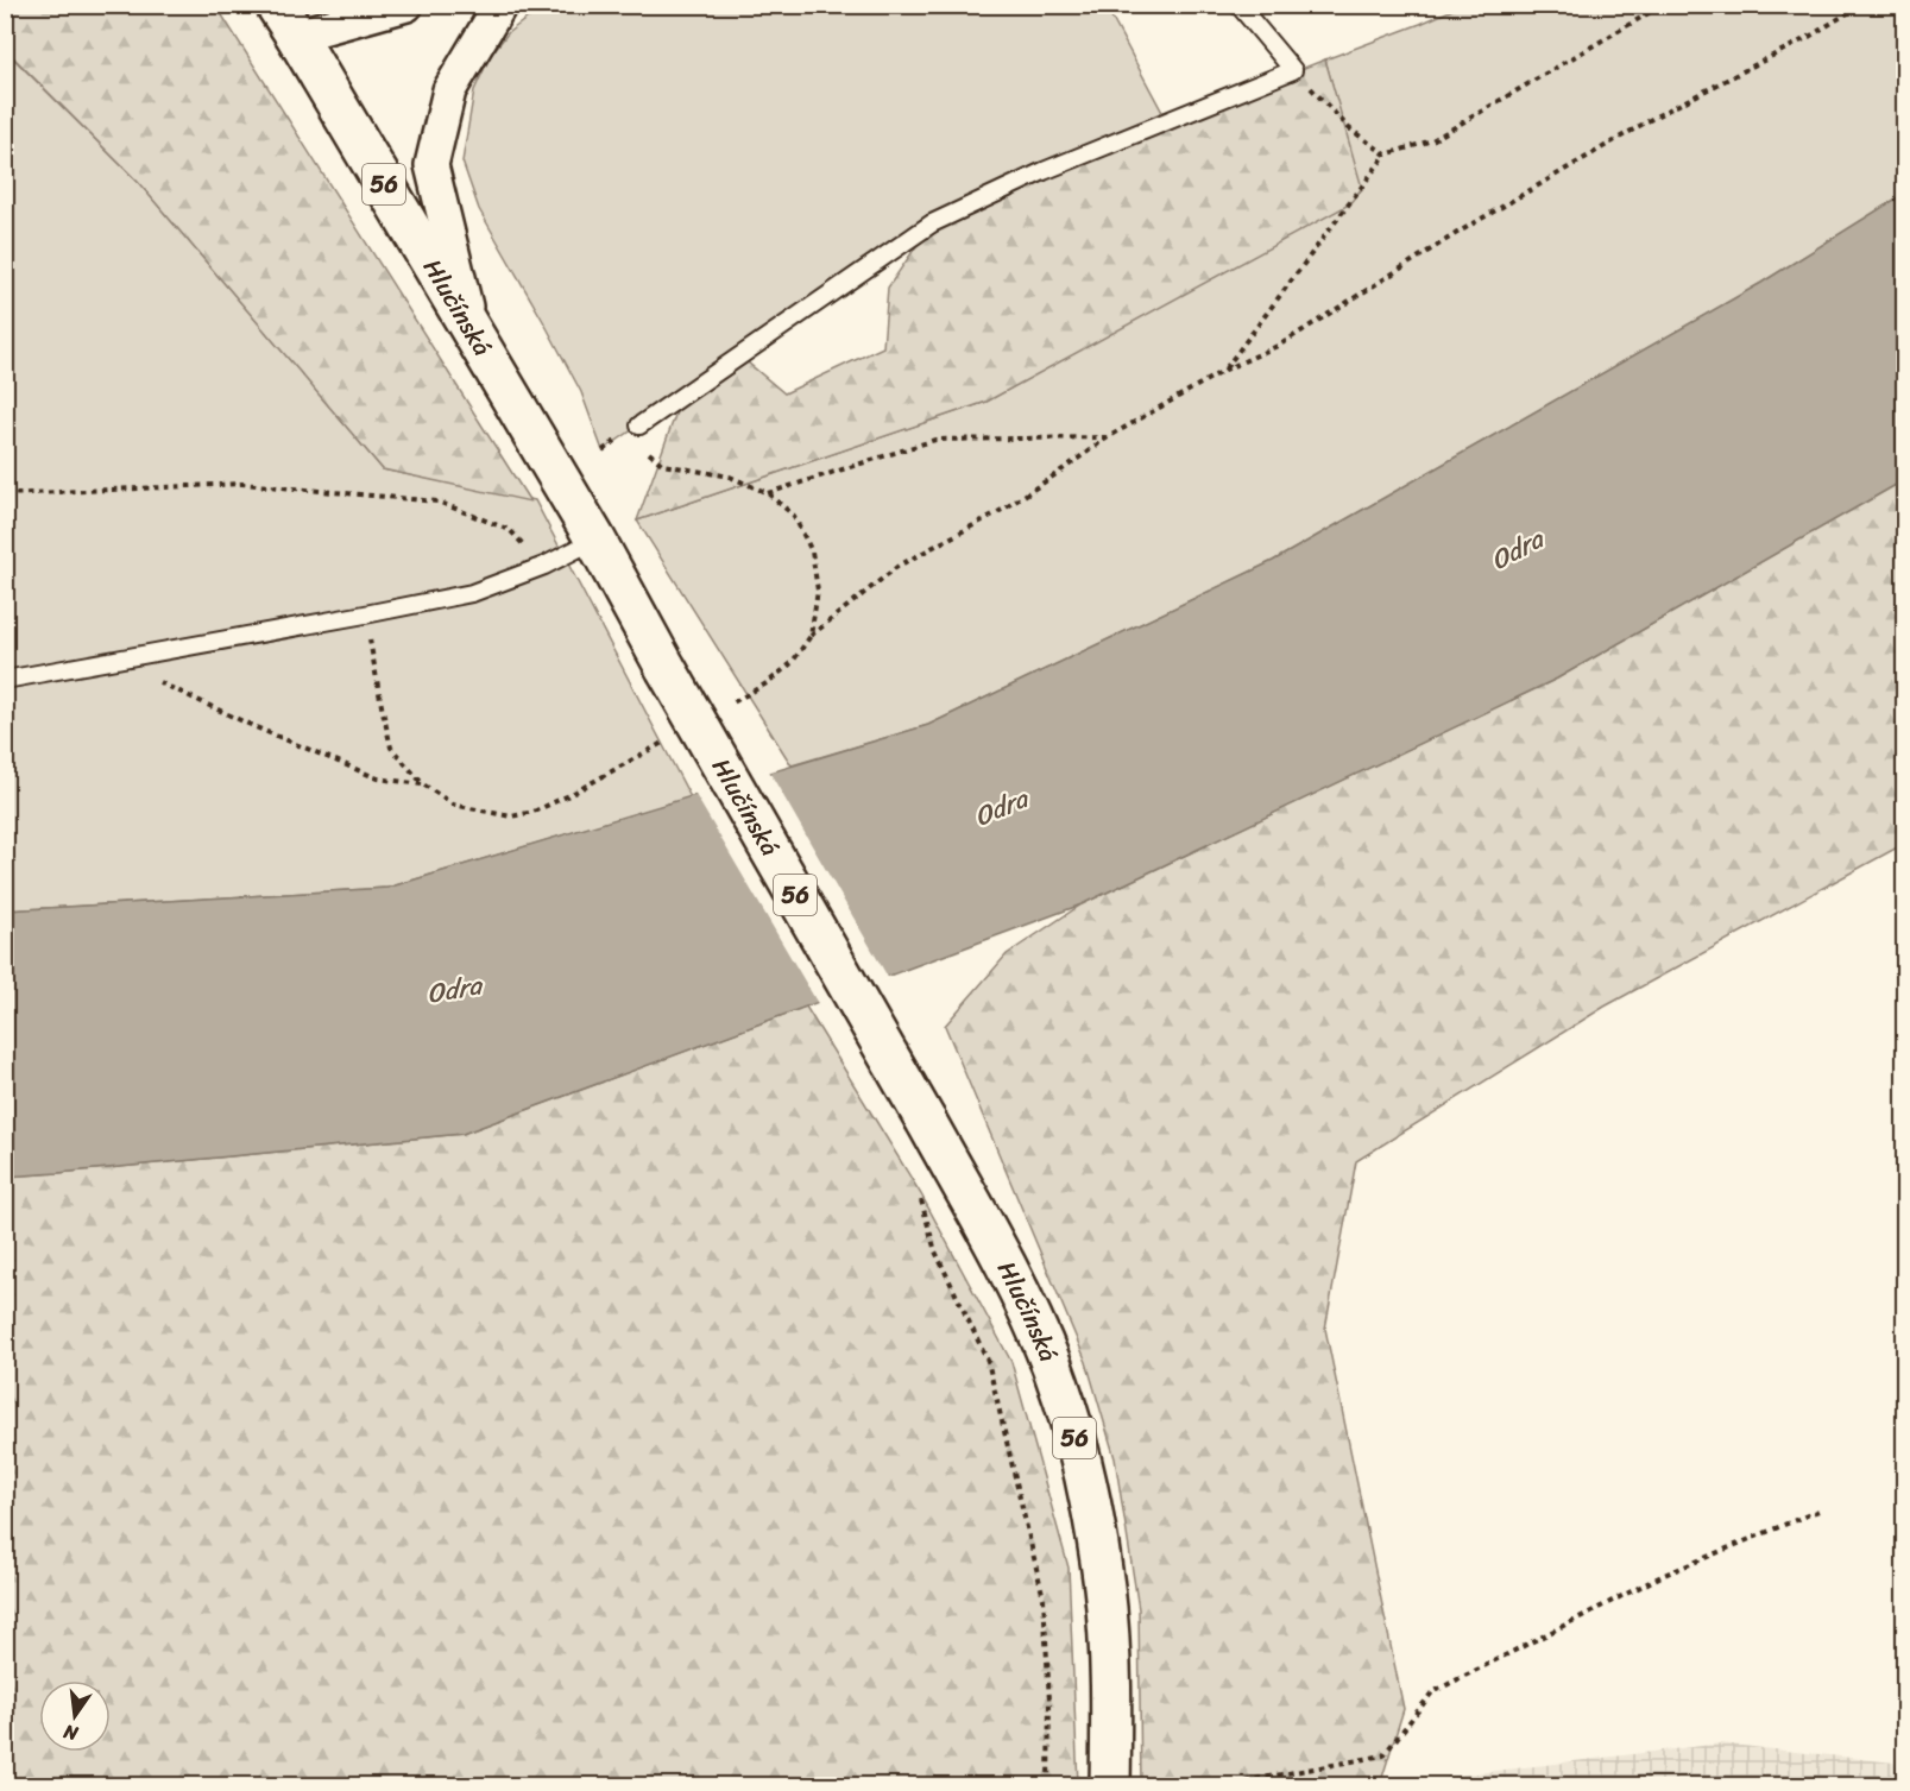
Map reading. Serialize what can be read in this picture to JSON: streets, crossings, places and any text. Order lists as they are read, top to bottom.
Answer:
{
  "streets": {
    "main road": ["56", "Hlučínská"]
  },
  "water": ["Odra"],
  "north": "bottom"
}
